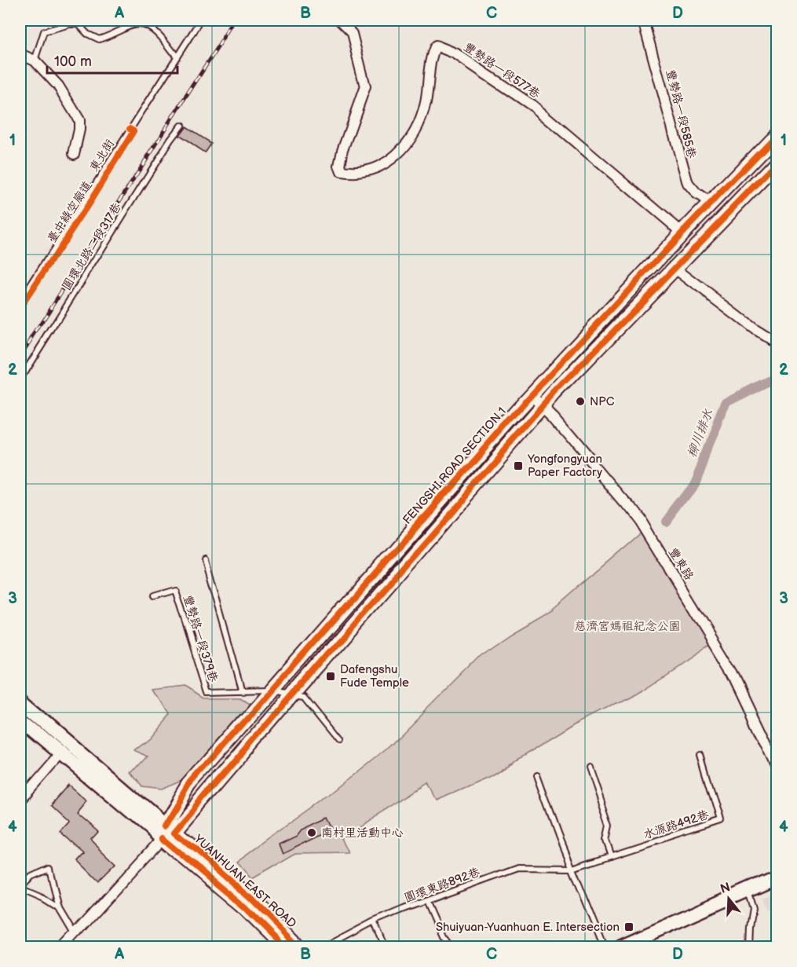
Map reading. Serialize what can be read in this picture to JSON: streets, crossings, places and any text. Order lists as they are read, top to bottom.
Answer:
{
  "streets": {
    "main road": ["FENGSHI ROAD SECTION 1", "YUANHUAN EAST ROAD"],
    "street": ["豐勢路一段577巷", "豐勢路一段585巷", "豐東路"],
    "lane": [
      "東北街",
      "圓環北路二段317巷",
      "豐勢路一段379巷",
      "水源路492巷",
      "圓環東路892巷"
    ],
    "cycle path": ["臺中綠空廊道"]
  },
  "crossings": [
    ["豐勢路一段577巷", "FENGSHI ROAD SECTION 1"],
    ["豐勢路一段585巷", "FENGSHI ROAD SECTION 1"],
    ["FENGSHI ROAD SECTION 1", "豐東路"],
    ["FENGSHI ROAD SECTION 1", "豐勢路一段379巷"],
    ["FENGSHI ROAD SECTION 1", "YUANHUAN EAST ROAD"],
    ["水源路492巷", "圓環東路892巷"]
  ],
  "water": ["柳川排水"],
  "parks": ["慈濟宮媽祖紀念公園"],
  "places": {
    "other": ["NPC", "南村里活動中心"],
    "transit": ["Yongfongyuan Paper Factory", "Dafengshu Fude Temple", "Shuiyuan-Yuanhuan E. Intersection"]
  },
  "scale_bar": "100 m",
  "north": "top",
  "grid": {
    "columns": [
      "A",
      "B",
      "C",
      "D"
    ],
    "rows": [
      "1",
      "2",
      "3",
      "4"
    ]
  }
}
